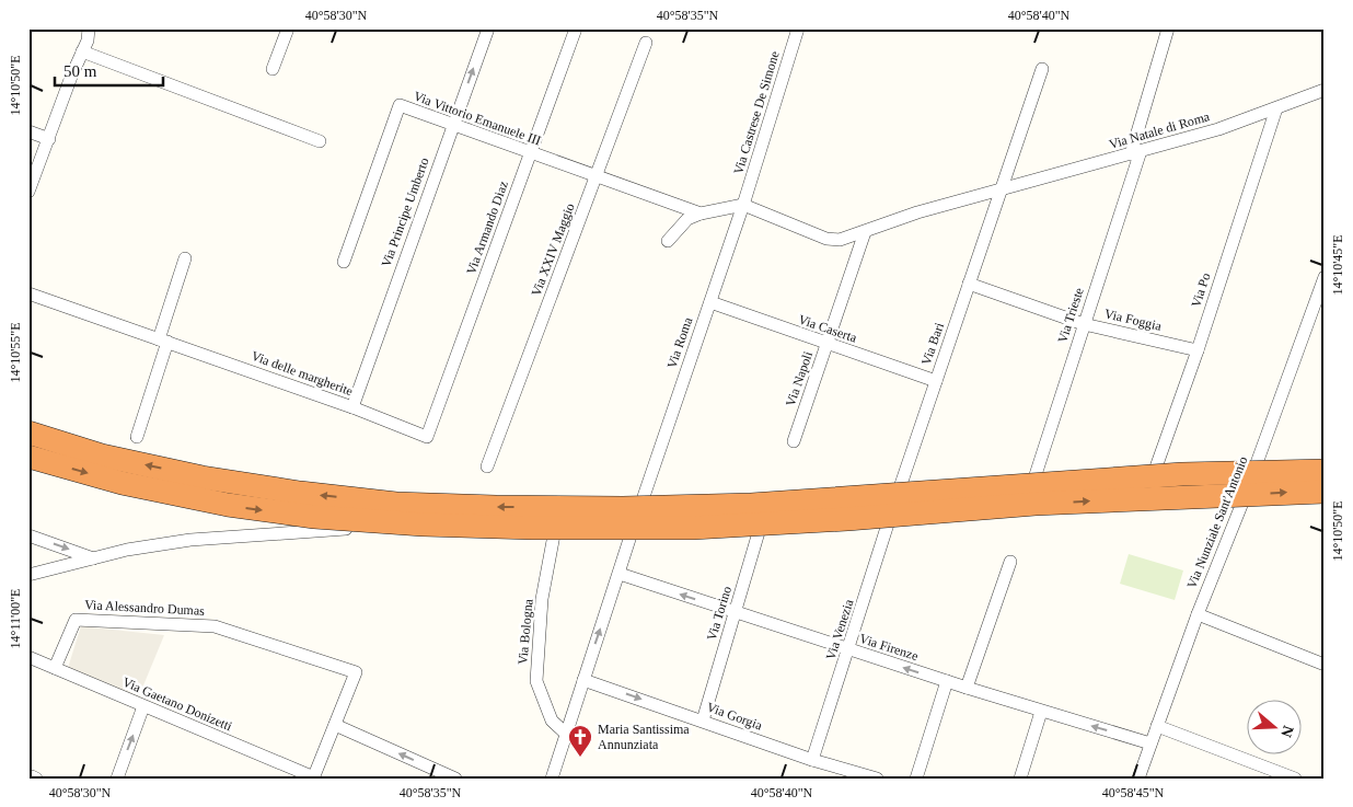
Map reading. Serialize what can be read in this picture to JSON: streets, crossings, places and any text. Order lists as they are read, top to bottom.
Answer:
{
  "streets": {
    "street": [
      "Via Castrese De Simone",
      "Via Vittorio Emanuele III",
      "Via Natale di Roma",
      "Via Principe Umberto",
      "Via Armando Diaz",
      "Via XXIV Maggio",
      "Via Po",
      "Via Trieste",
      "Via Foggia",
      "Via Caserta",
      "Via Roma",
      "Via Bari",
      "Via delle margherite",
      "Via Napoli",
      "Via Nunziale Sant'Antonio",
      "Via Alessandro Dumas",
      "Via Torino",
      "Via Venezia",
      "Via Bologna",
      "Via Firenze",
      "Via Gaetano Donizetti",
      "Via Gorgia"
    ]
  },
  "crossings": [
    ["Via Castrese De Simone", "Via Natale di Roma"],
    ["Via Castrese De Simone", "Via Roma"],
    ["Via Vittorio Emanuele III", "Via Principe Umberto"],
    ["Via Vittorio Emanuele III", "Via Armando Diaz"],
    ["Via Vittorio Emanuele III", "Via XXIV Maggio"],
    ["Via Natale di Roma", "Via Po"],
    ["Via Natale di Roma", "Via Trieste"],
    ["Via Natale di Roma", "Via Roma"],
    ["Via Natale di Roma", "Via Bari"],
    ["Via Natale di Roma", "Via Napoli"],
    ["Via Principe Umberto", "Via delle margherite"],
    ["Via Armando Diaz", "Via delle margherite"],
    ["Via Po", "Via Foggia"],
    ["Via Trieste", "Via Foggia"],
    ["Via Foggia", "Via Bari"],
    ["Via Caserta", "Via Roma"],
    ["Via Caserta", "Via Bari"],
    ["Via Caserta", "Via Napoli"],
    ["Via Roma", "Via Bologna"],
    ["Via Roma", "Via Firenze"],
    ["Via Roma", "Via Gorgia"],
    ["Via Bari", "Via Venezia"],
    ["Via Nunziale Sant'Antonio", "Via Firenze"],
    ["Via Alessandro Dumas", "Via Gaetano Donizetti"],
    ["Via Torino", "Via Firenze"],
    ["Via Torino", "Via Gorgia"],
    ["Via Venezia", "Via Firenze"],
    ["Via Venezia", "Via Gorgia"]
  ],
  "one_way": ["Via Gorgia"],
  "places": {
    "church": ["Maria Santissima Annunziata"]
  },
  "scale_bar": "50 m",
  "north": "right",
  "coordinates": [
    "40°58'30\"N",
    "40°58'35\"N",
    "40°58'40\"N",
    "14°10'50\"E",
    "14°10'45\"E",
    "14°10'55\"E",
    "14°11'00\"E",
    "40°58'45\"N"
  ]
}
